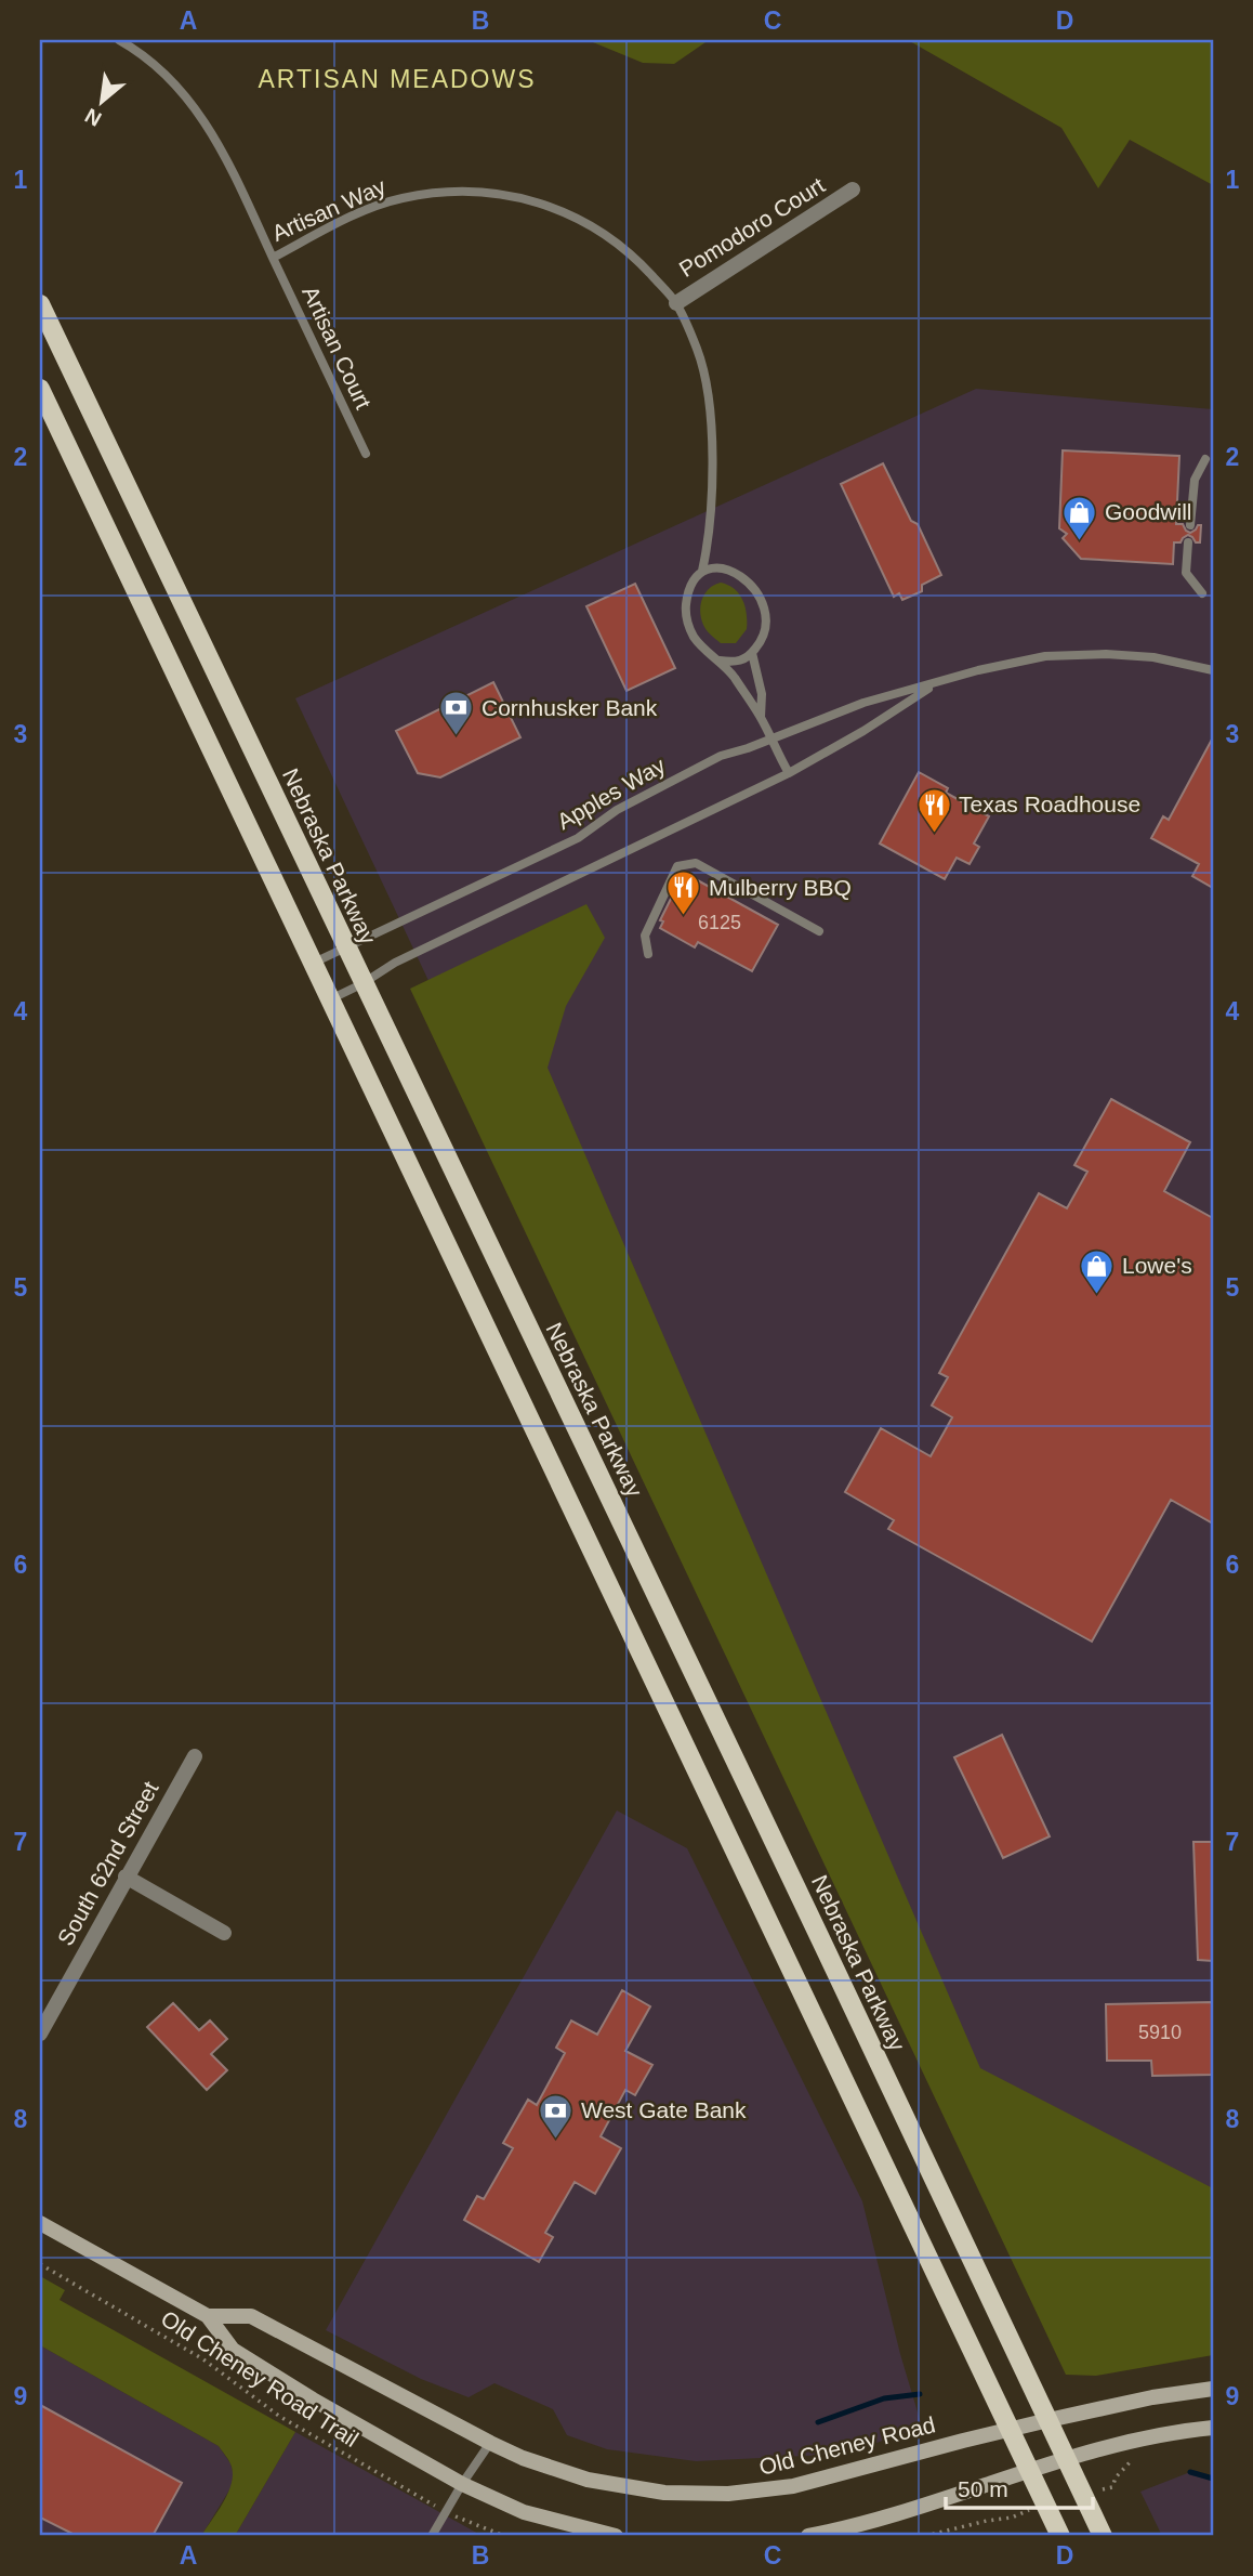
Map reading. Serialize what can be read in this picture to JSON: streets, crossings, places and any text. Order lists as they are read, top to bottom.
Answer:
{
  "streets": {
    "main road": ["Nebraska Parkway", "Old Cheney Road"],
    "street": ["Pomodoro Court", "South 62nd Street"],
    "lane": ["Artisan Way", "Artisan Court", "Apples Way"],
    "path": ["Old Cheney Road Trail"]
  },
  "crossings": [
    ["Artisan Way", "Pomodoro Court"],
    ["Artisan Way", "Artisan Court"],
    ["Apples Way", "Nebraska Parkway"],
    ["Nebraska Parkway", "Old Cheney Road"]
  ],
  "districts": ["ARTISAN MEADOWS"],
  "places": {
    "shop": ["Goodwill", "Lowe's"],
    "bank": ["Cornhusker Bank", "West Gate Bank"],
    "restaurant": ["Texas Roadhouse", "Mulberry BBQ"]
  },
  "house_numbers": ["6125", "5910"],
  "scale_bar": "50 m",
  "north": "bottom left",
  "grid": {
    "columns": [
      "A",
      "B",
      "C",
      "D"
    ],
    "rows": [
      "1",
      "2",
      "3",
      "4",
      "5",
      "6",
      "7",
      "8",
      "9"
    ]
  }
}
